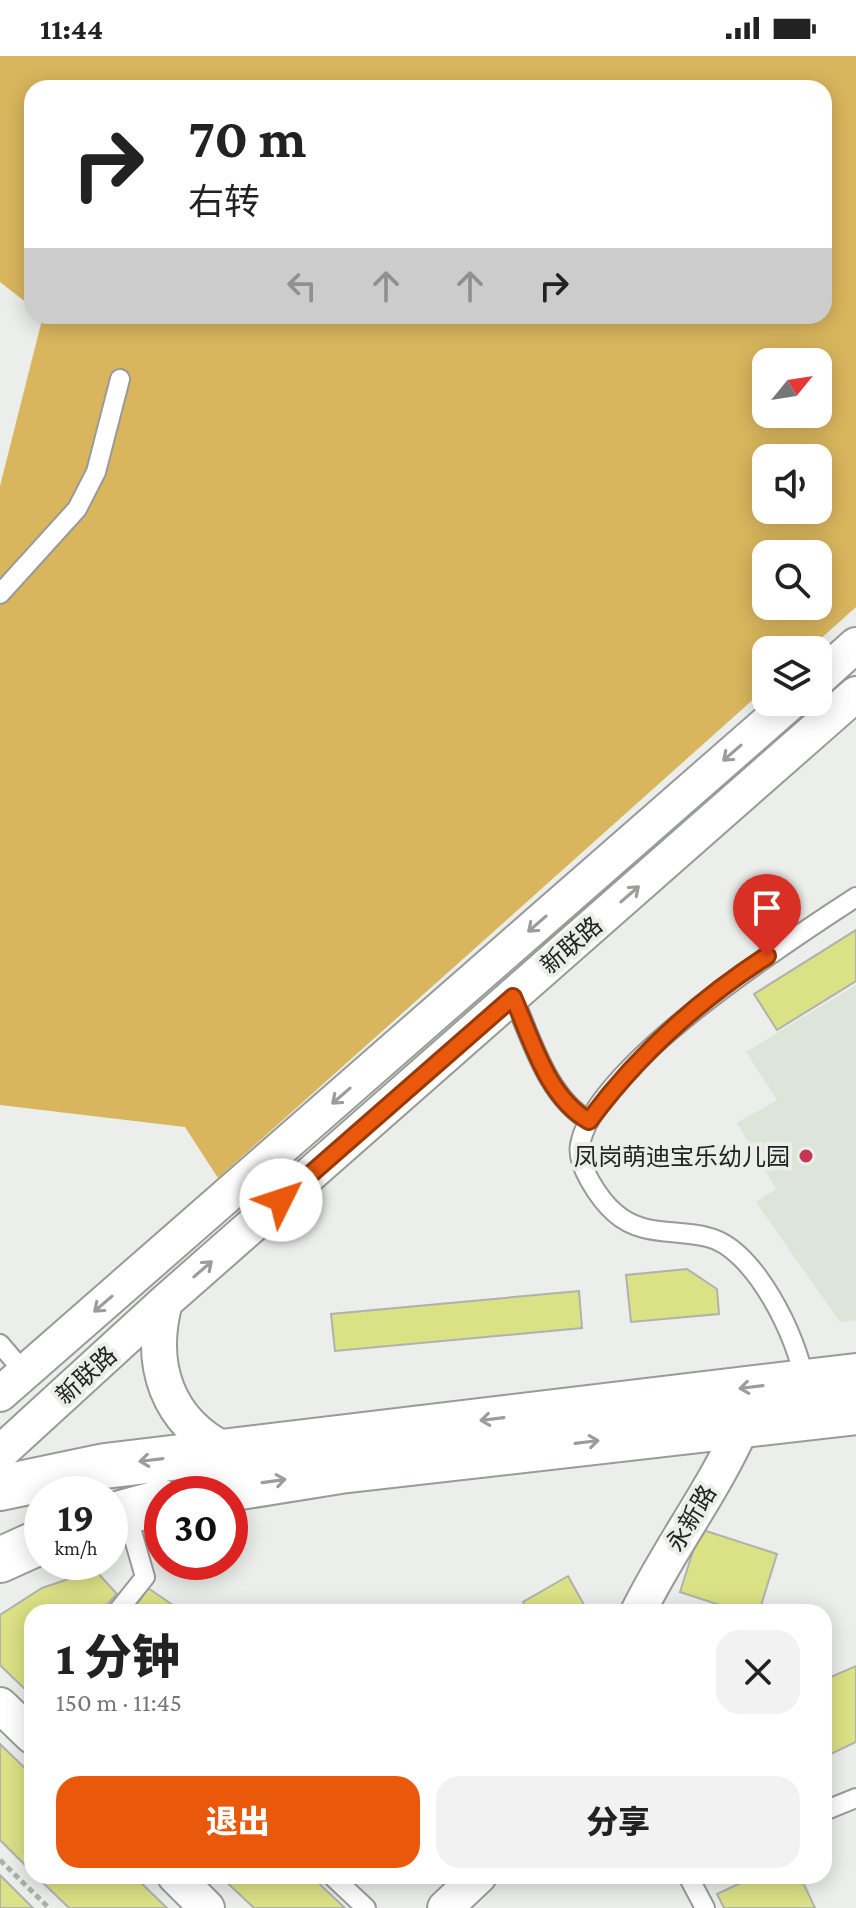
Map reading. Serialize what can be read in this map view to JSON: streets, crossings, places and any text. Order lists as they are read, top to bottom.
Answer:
{
  "streets": {
    "street": ["新联路", "永新路"]
  },
  "places": ["凤岗萌迪宝乐幼儿园"],
  "north": "top right",
  "page": {
    "status": "11:44",
    "turn": ["70 m", "右转"],
    "speed": "19 km/h",
    "limit": "30",
    "heading": ["1 分钟", "150 m · 11:45"],
    "buttons": ["退出", "分享"]
  }
}
